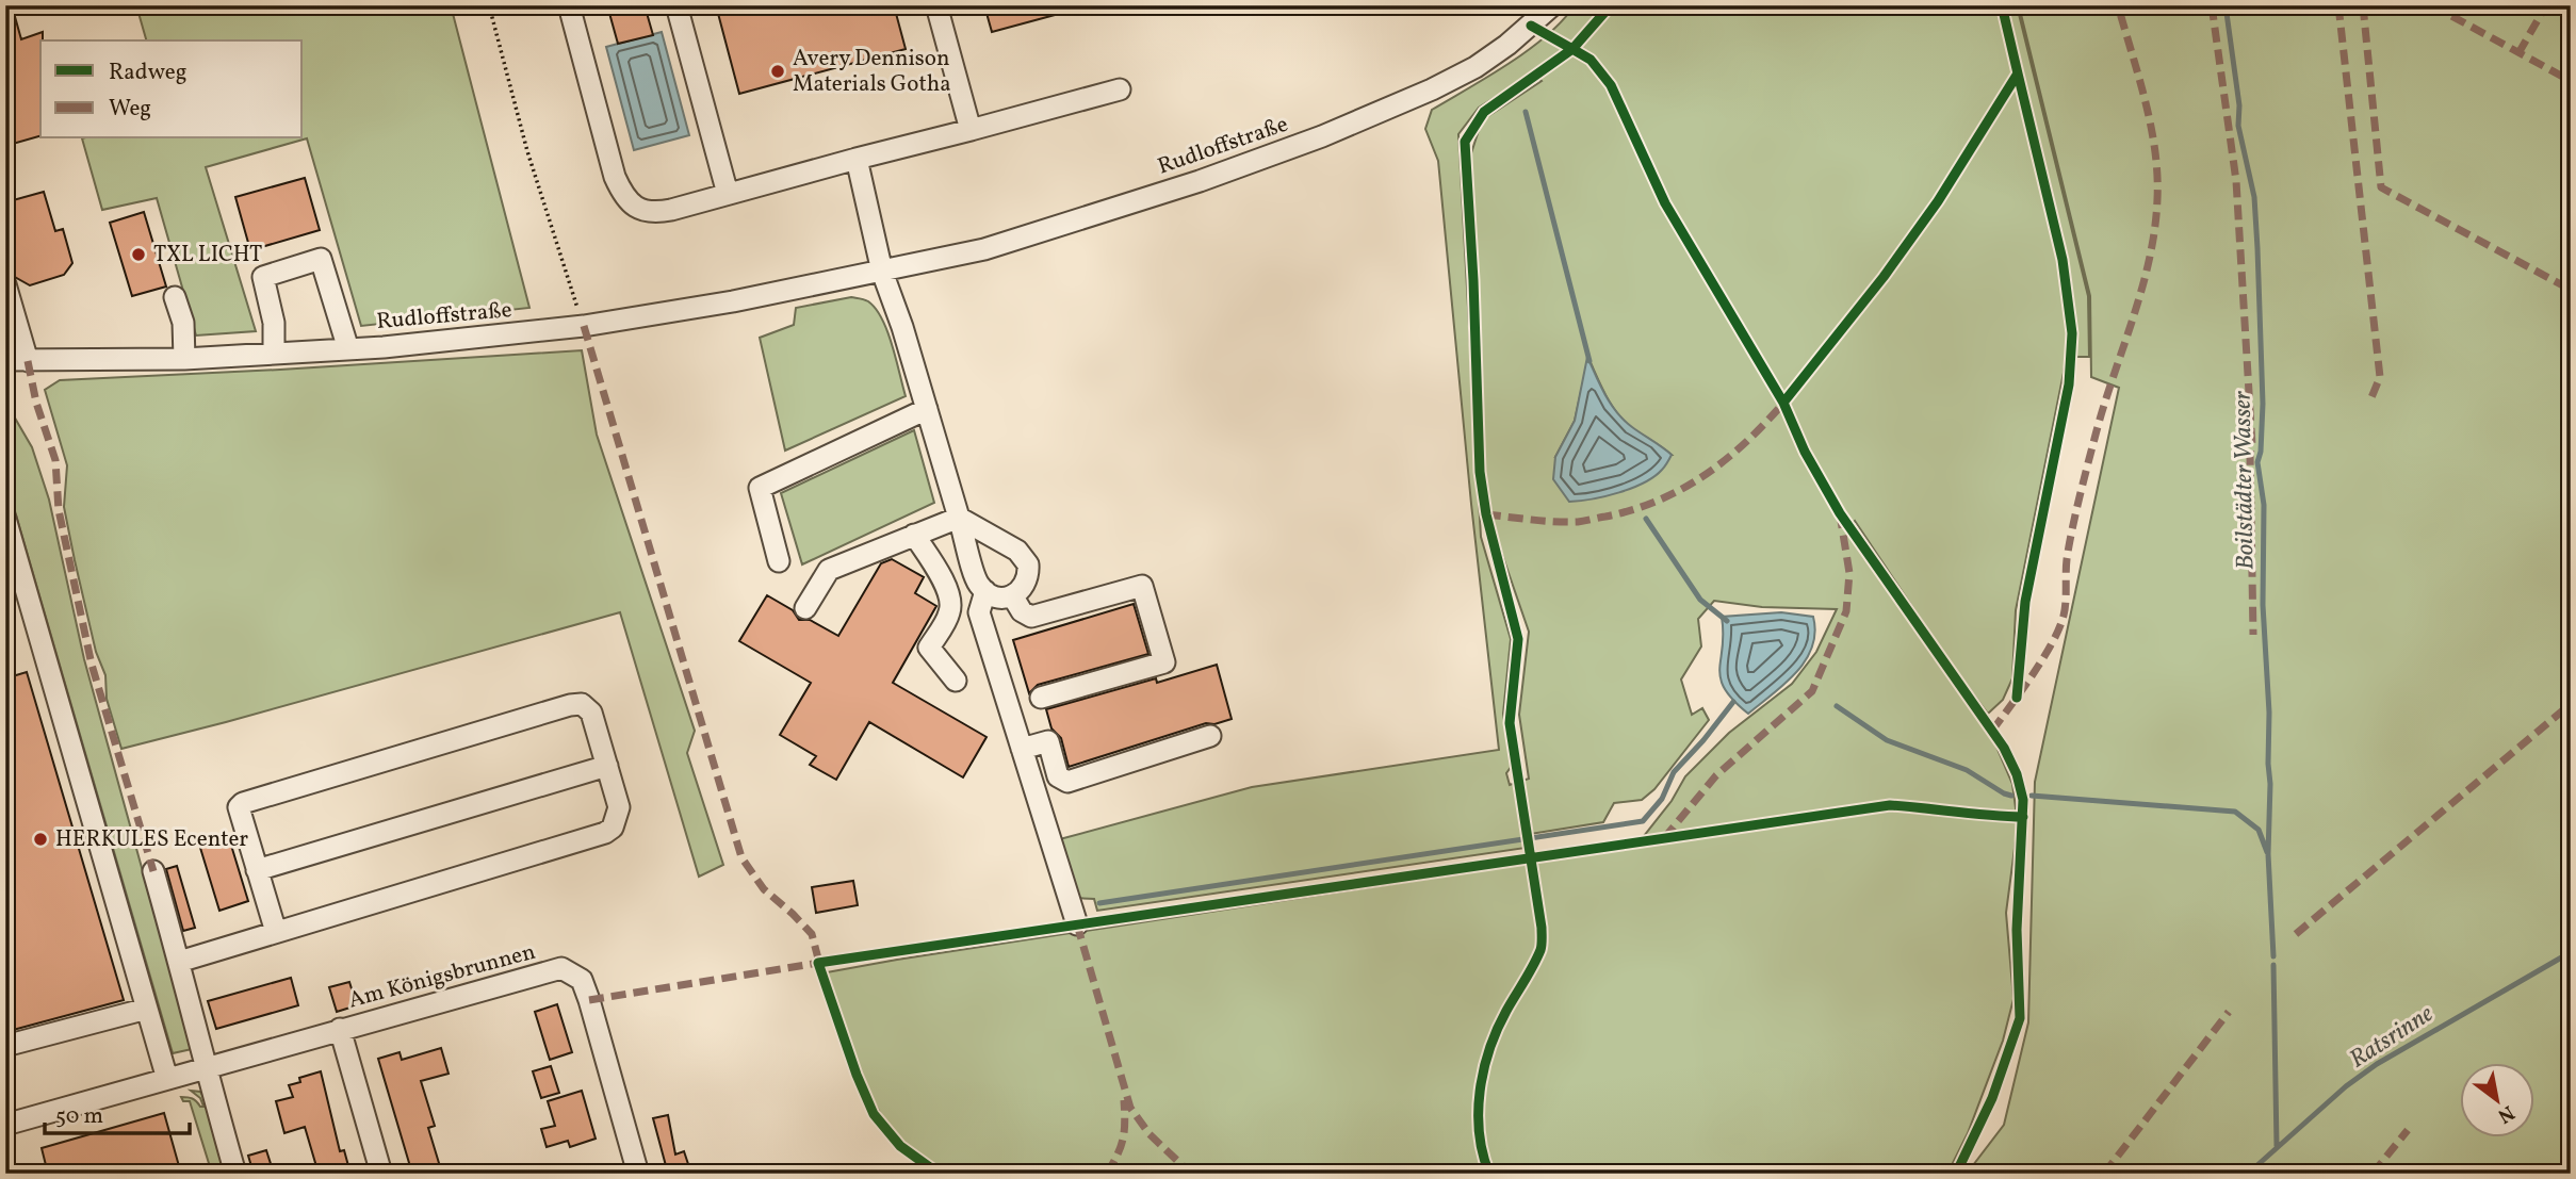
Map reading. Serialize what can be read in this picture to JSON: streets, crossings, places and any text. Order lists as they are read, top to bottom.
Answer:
{
  "streets": {
    "street": ["Rudloffstraße", "Am Königsbrunnen"]
  },
  "water": ["Boilstädter Wasser", "Ratsrinne"],
  "places": ["Avery Dennison Materials Gotha", "TXL LICHT", "HERKULES Ecenter"],
  "legend": ["Radweg", "Weg"],
  "scale_bar": "50 m",
  "north": "bottom right"
}
